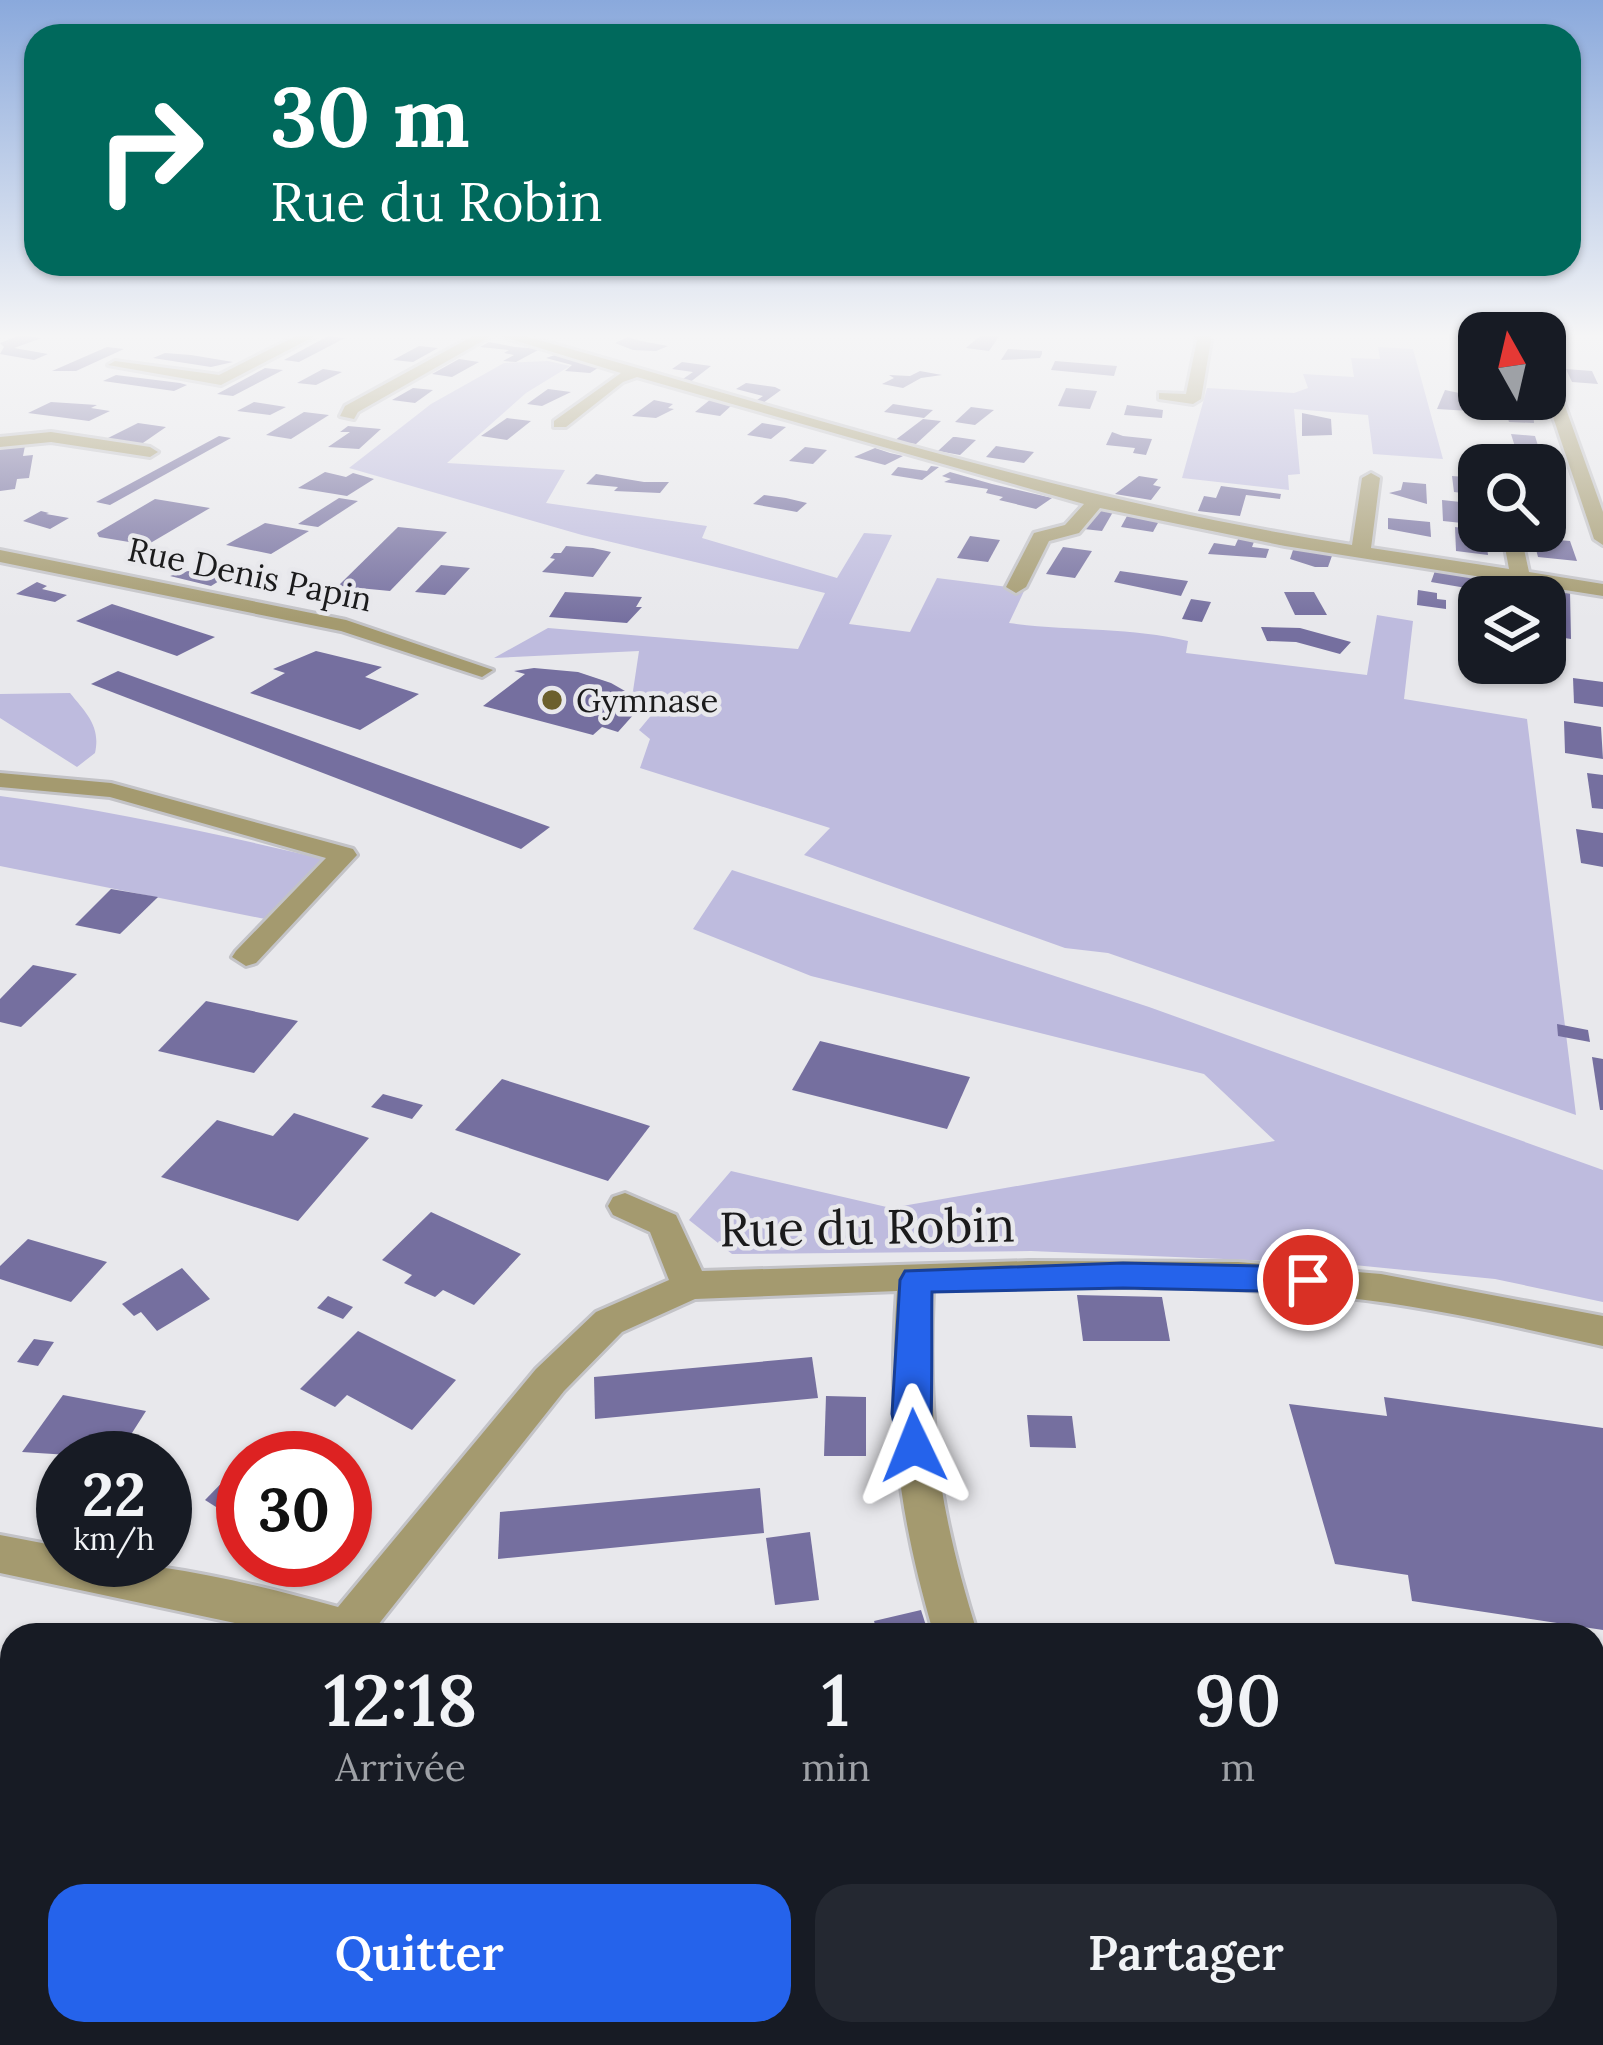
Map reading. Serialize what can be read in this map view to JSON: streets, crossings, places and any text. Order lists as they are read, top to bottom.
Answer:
{
  "streets": {
    "street": ["Rue Denis Papin", "Rue du Robin"]
  },
  "places": ["Gymnase"],
  "north": "top",
  "page": {
    "turn": ["30 m", "Rue du Robin"],
    "speed": "22 km/h",
    "limit": "30",
    "eta": [
      "12:18",
      "Arrivée",
      "1",
      "min",
      "90",
      "m"
    ],
    "buttons": ["Quitter", "Partager"]
  }
}
